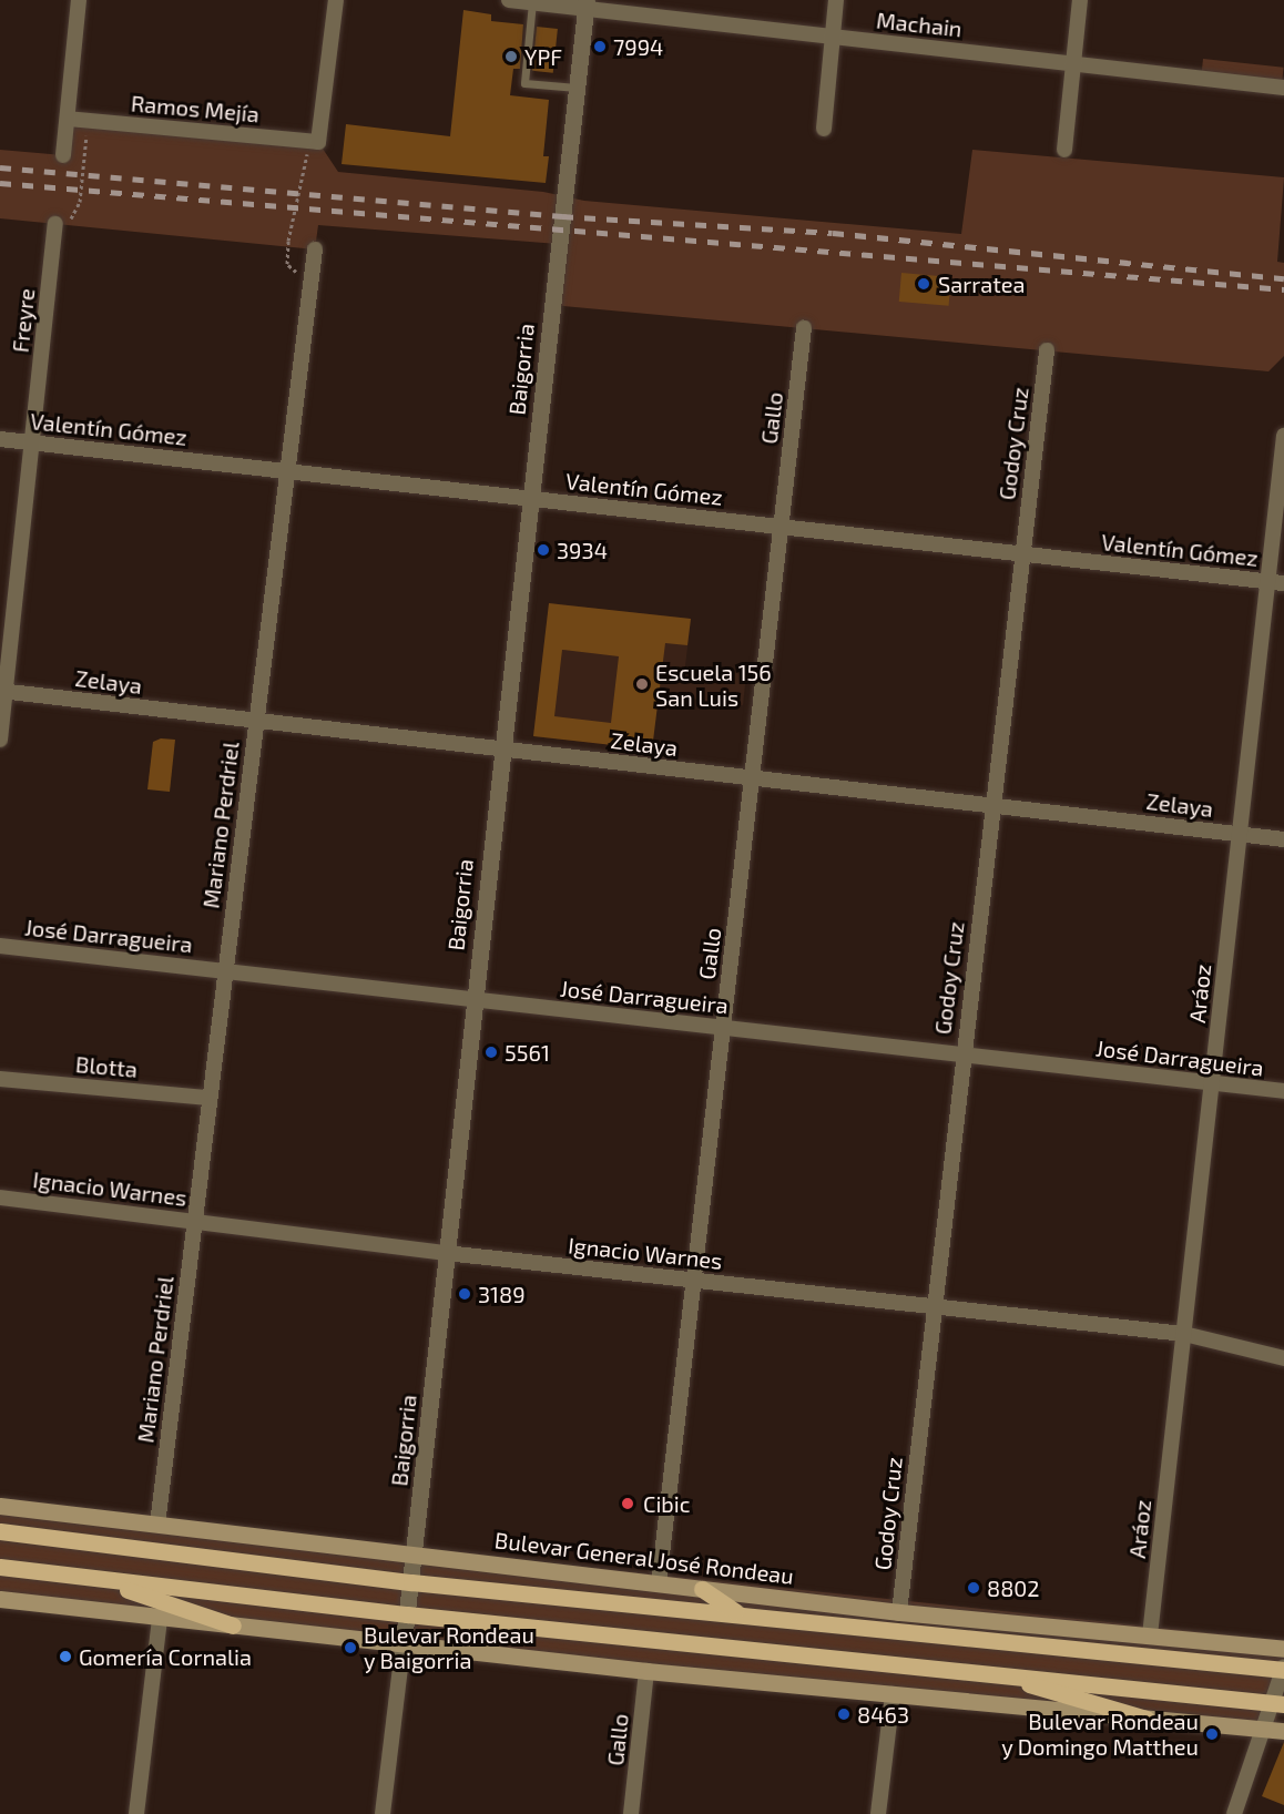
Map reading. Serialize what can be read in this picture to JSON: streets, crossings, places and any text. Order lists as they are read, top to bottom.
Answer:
{
  "streets": {
    "main road": ["Bulevar General José Rondeau"],
    "street": [
      "Machain",
      "Ramos Mejía",
      "Freyre",
      "Baigorria",
      "Gallo",
      "Valentín Gómez",
      "Godoy Cruz",
      "Zelaya",
      "Mariano Perdriel",
      "José Darragueira",
      "Aráoz",
      "Blotta",
      "Ignacio Warnes"
    ]
  },
  "crossings": [
    ["Machain", "Baigorria"],
    ["Freyre", "Valentín Gómez"],
    ["Freyre", "Zelaya"],
    ["Baigorria", "Valentín Gómez"],
    ["Baigorria", "Zelaya"],
    ["Baigorria", "José Darragueira"],
    ["Baigorria", "Ignacio Warnes"],
    ["Baigorria", "Bulevar General José Rondeau"],
    ["Gallo", "Valentín Gómez"],
    ["Gallo", "Zelaya"],
    ["Gallo", "José Darragueira"],
    ["Gallo", "Ignacio Warnes"],
    ["Gallo", "Bulevar General José Rondeau"],
    ["Valentín Gómez", "Godoy Cruz"],
    ["Valentín Gómez", "Mariano Perdriel"],
    ["Valentín Gómez", "Aráoz"],
    ["Godoy Cruz", "Zelaya"],
    ["Godoy Cruz", "José Darragueira"],
    ["Godoy Cruz", "Ignacio Warnes"],
    ["Godoy Cruz", "Bulevar General José Rondeau"],
    ["Zelaya", "Mariano Perdriel"],
    ["Zelaya", "Aráoz"],
    ["Mariano Perdriel", "José Darragueira"],
    ["Mariano Perdriel", "Blotta"],
    ["Mariano Perdriel", "Ignacio Warnes"],
    ["Mariano Perdriel", "Bulevar General José Rondeau"],
    ["José Darragueira", "Aráoz"],
    ["Aráoz", "Ignacio Warnes"],
    ["Aráoz", "Bulevar General José Rondeau"]
  ],
  "places": [
    "7994",
    "YPF",
    "Sarratea",
    "3934",
    "Escuela 156 San Luis",
    "5561",
    "3189",
    "Cibic",
    "8802",
    "Bulevar Rondeau y Baigorria",
    "Gomería Cornalia",
    "8463",
    "Bulevar Rondeau y Domingo Mattheu"
  ]
}
